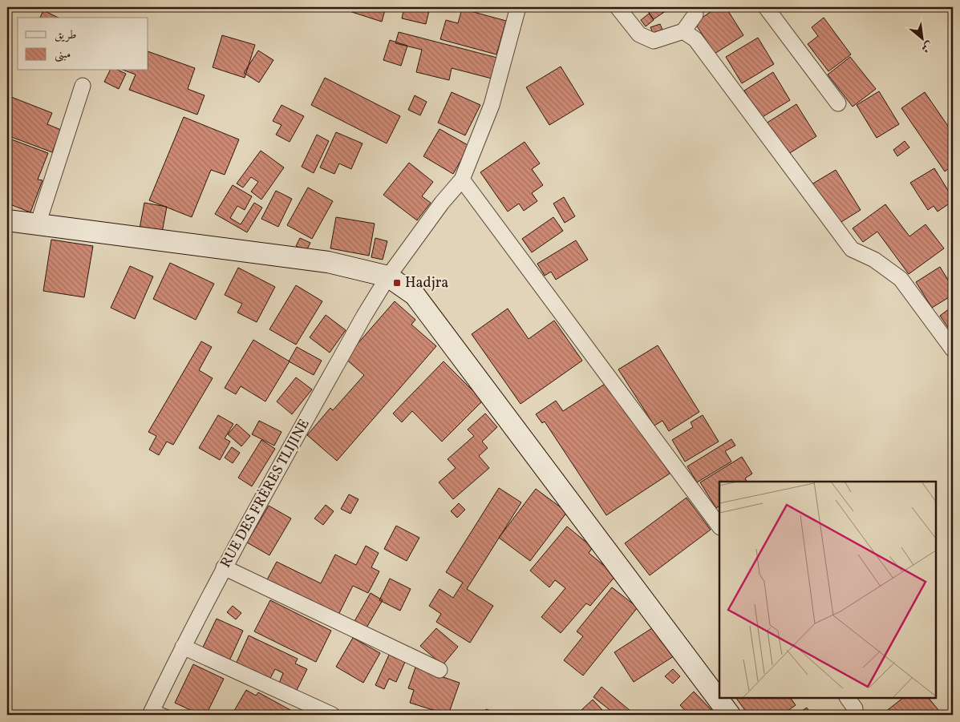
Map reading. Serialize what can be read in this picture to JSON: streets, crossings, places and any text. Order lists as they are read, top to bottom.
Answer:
{
  "streets": {
    "street": ["RUE DES FRÈRES TLIJINE"]
  },
  "places": {
    "transit": ["Hadjra"]
  },
  "legend": ["طريق", "مبنى"],
  "north": "bottom right"
}
